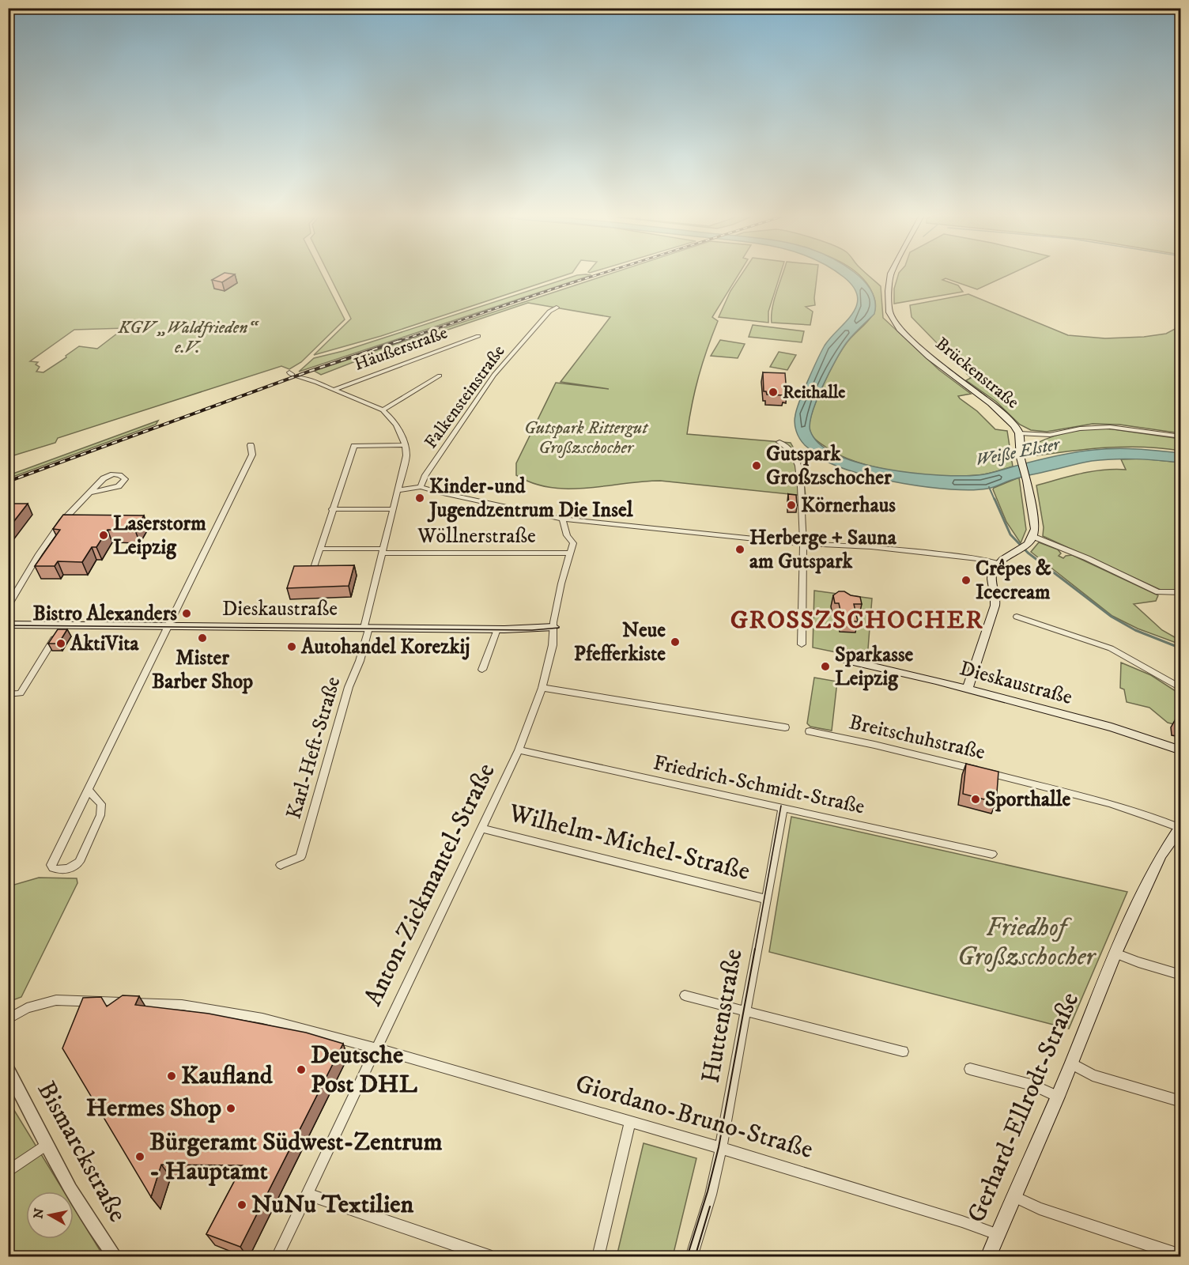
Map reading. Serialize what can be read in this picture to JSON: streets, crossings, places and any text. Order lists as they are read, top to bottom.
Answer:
{
  "streets": {
    "main road": ["Brückenstraße", "Dieskaustraße", "Gerhard-Ellrodt-Straße"],
    "street": [
      "Häußerstraße",
      "Falkensteinstraße",
      "Wöllnerstraße",
      "Breitschuhstraße",
      "Karl-Heft-Straße",
      "Friedrich-Schmidt-Straße",
      "Wilhelm-Michel-Straße",
      "Anton-Zickmantel-Straße",
      "Huttenstraße",
      "Giordano-Bruno-Straße",
      "Bismarckstraße"
    ]
  },
  "crossings": [
    ["Wöllnerstraße", "Anton-Zickmantel-Straße"],
    ["Dieskaustraße", "Karl-Heft-Straße"],
    ["Dieskaustraße", "Anton-Zickmantel-Straße"],
    ["Breitschuhstraße", "Gerhard-Ellrodt-Straße"],
    ["Friedrich-Schmidt-Straße", "Anton-Zickmantel-Straße"],
    ["Friedrich-Schmidt-Straße", "Huttenstraße"],
    ["Wilhelm-Michel-Straße", "Anton-Zickmantel-Straße"],
    ["Wilhelm-Michel-Straße", "Huttenstraße"],
    ["Anton-Zickmantel-Straße", "Giordano-Bruno-Straße"],
    ["Huttenstraße", "Giordano-Bruno-Straße"],
    ["Gerhard-Ellrodt-Straße", "Giordano-Bruno-Straße"]
  ],
  "districts": ["GROSSZSCHOCHER"],
  "water": ["Weiße Elster"],
  "parks": ["KGV „Waldfrieden“ e.V.", "Gutspark Rittergut Großzschocher", "Friedhof Großzschocher"],
  "places": [
    "Reithalle",
    "Gutspark Großzschocher",
    "Kinder-und Jugendzentrum Die Insel",
    "Körnerhaus",
    "Laserstorm Leipzig",
    "Herberge + Sauna am Gutspark",
    "Crêpes & Icecream",
    "Bistro Alexanders",
    "Mister Barber Shop",
    "Neue Pfefferkiste",
    "AktiVita",
    "Autohandel Korezkij",
    "Sparkasse Leipzig",
    "Sporthalle",
    "Deutsche Post DHL",
    "Kaufland",
    "Hermes Shop",
    "Bürgeramt Südwest-Zentrum - Hauptamt",
    "NuNu Textilien"
  ],
  "north": "left"
}
